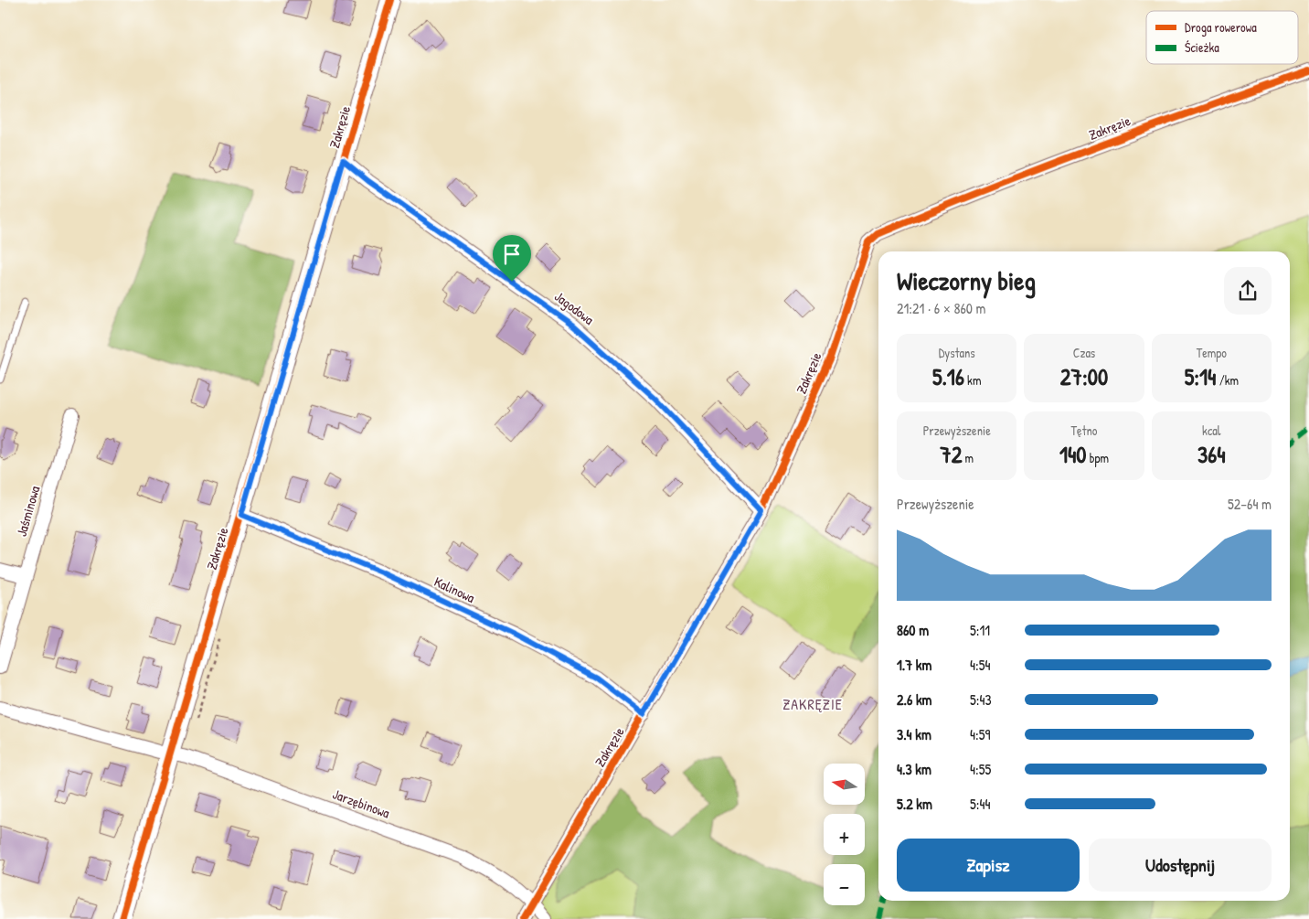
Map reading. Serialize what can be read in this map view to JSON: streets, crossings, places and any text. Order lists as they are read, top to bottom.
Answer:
{
  "streets": {
    "street": [
      "Zakręzie",
      "Jagodowa",
      "Jaśminowa",
      "Kalinowa",
      "Jarzębinowa"
    ]
  },
  "crossings": [
    ["Zakręzie", "Jagodowa"],
    ["Zakręzie", "Kalinowa"],
    ["Zakręzie", "Jarzębinowa"]
  ],
  "districts": ["ZAKRĘZIE"],
  "legend": ["Droga rowerowa", "Ścieżka"],
  "north": "left",
  "page": {
    "heading": ["Wieczorny bieg", "21:21 · 6 × 860 m"],
    "stats": [
      ["Dystans", "5.16 km"],
      ["Czas", "27:00"],
      ["Tempo", "5:14 /km"],
      ["Przewyższenie", "72 m"],
      ["Tętno", "140 bpm"],
      ["kcal", "364"]
    ],
    "chart": ["Przewyższenie", "52–64 m"],
    "list": [
      {
        "name": "860 m",
        "note": "5:11"
      },
      {
        "name": "1.7 km",
        "note": "4:54"
      },
      {
        "name": "2.6 km",
        "note": "5:43"
      },
      {
        "name": "3.4 km",
        "note": "4:59"
      },
      {
        "name": "4.3 km",
        "note": "4:55"
      },
      {
        "name": "5.2 km",
        "note": "5:44"
      }
    ],
    "map_buttons": ["+", "−"],
    "buttons": ["Zapisz", "Udostępnij"]
  }
}
